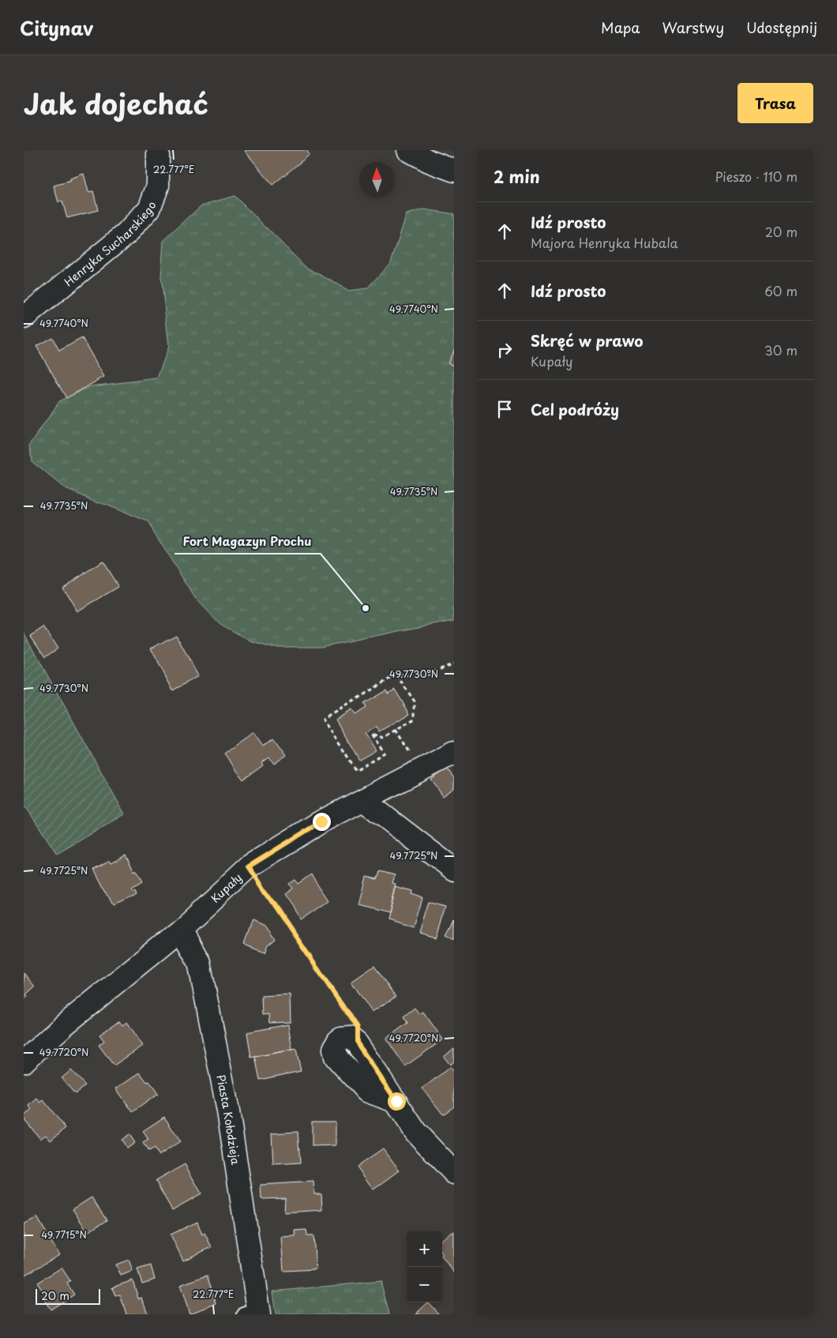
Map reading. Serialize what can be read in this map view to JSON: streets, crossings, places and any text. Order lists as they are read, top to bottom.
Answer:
{
  "streets": {
    "street": ["Henryka Sucharskiego", "Kupały", "Piasta Kołodzieja"]
  },
  "crossings": [
    ["Kupały", "Piasta Kołodzieja"]
  ],
  "places": ["Fort Magazyn Prochu"],
  "scale_bar": "20 m",
  "north": "top",
  "page": {
    "header": "Citynav",
    "nav": ["Mapa", "Warstwy", "Udostępnij"],
    "title": "Jak dojechać",
    "buttons": "Trasa",
    "heading": ["2 min", "Pieszo · 110 m"],
    "list": [
      ["Idź prosto", "Majora Henryka Hubala", "20 m"],
      ["Idź prosto", "60 m"],
      ["Skręć w prawo", "Kupały", "30 m"],
      "Cel podróży"
    ],
    "map_buttons": ["+", "−"],
    "scale": "20 m"
  },
  "coordinates": [
    "22.777°E",
    "49.7740°N",
    "49.7735°N",
    "49.7730°N",
    "49.7725°N",
    "49.7720°N",
    "49.7715°N"
  ]
}
